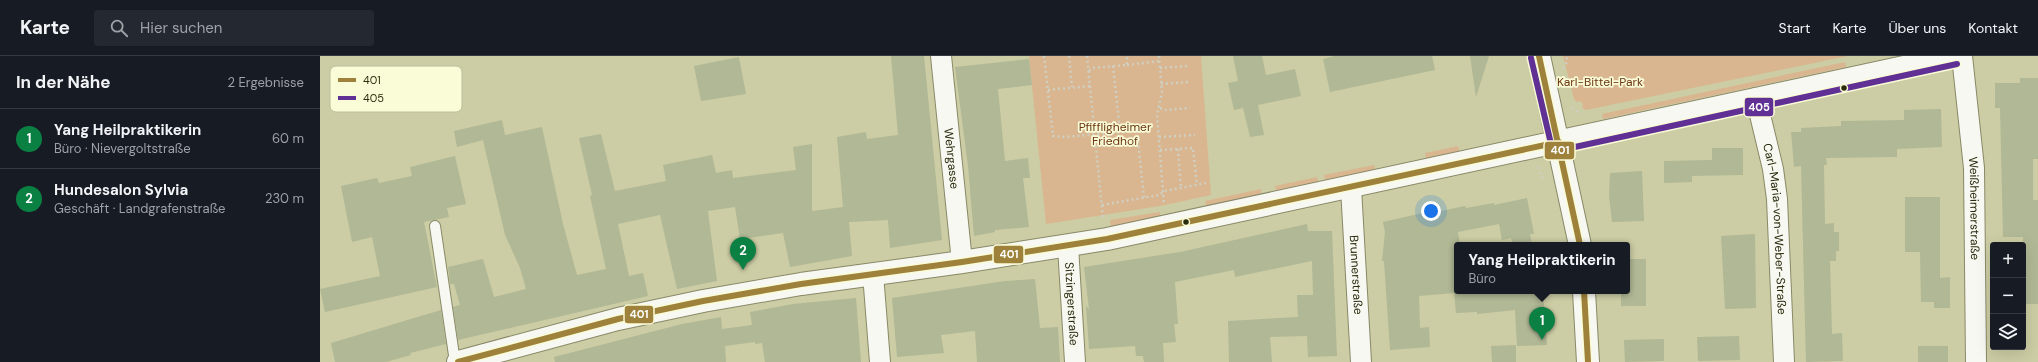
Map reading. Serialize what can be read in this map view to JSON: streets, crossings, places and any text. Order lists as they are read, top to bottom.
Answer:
{
  "streets": {
    "street": [
      "Wehrgasse",
      "Weißheimerstraße",
      "Carl-Maria-von-Weber-Straße",
      "Brunnerstraße",
      "Sitzingerstraße"
    ]
  },
  "parks": ["Karl-Bittel-Park", "Pfiffligheimer Friedhof"],
  "lines": ["transit line 401", "transit line 405"],
  "legend": ["401", "405"],
  "page": {
    "header": "Karte",
    "search": "Hier suchen",
    "nav": [
      "Start",
      "Karte",
      "Über uns",
      "Kontakt"
    ],
    "heading": ["In der Nähe", "2 Ergebnisse"],
    "list": [
      {
        "mark": "1",
        "name": "Yang Heilpraktikerin",
        "note": "Büro · Nievergoltstraße",
        "value": "60 m"
      },
      {
        "mark": "2",
        "name": "Hundesalon Sylvia",
        "note": "Geschäft · Landgrafenstraße",
        "value": "230 m"
      }
    ],
    "pins": ["2", "1"],
    "map_buttons": ["+", "−"],
    "popup": ["Yang Heilpraktikerin", "Büro"]
  }
}
